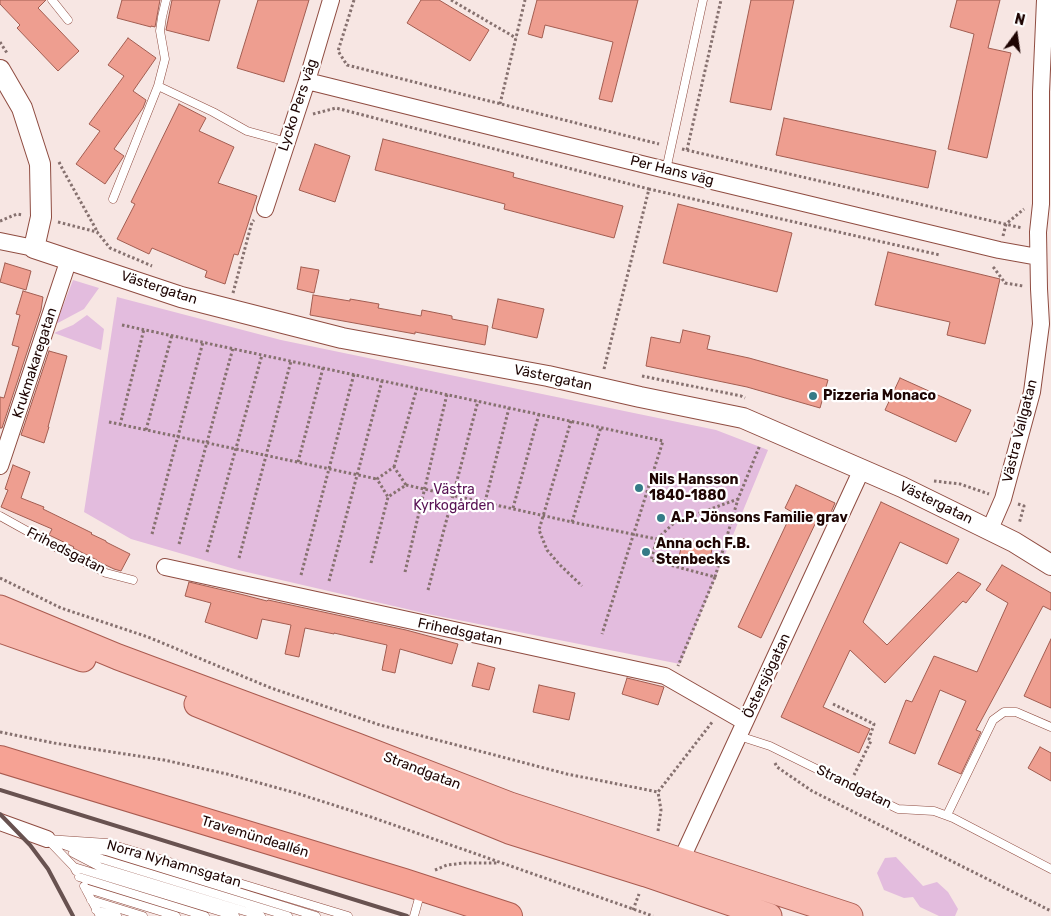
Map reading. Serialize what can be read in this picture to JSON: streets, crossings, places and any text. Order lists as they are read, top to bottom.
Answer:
{
  "streets": {
    "highway": ["Travemündeallén"],
    "main road": ["Strandgatan"],
    "street": [
      "Lycko Pers väg",
      "Per Hans väg",
      "Västergatan",
      "Krukmakaregatan",
      "Västra Vallgatan",
      "Frihedsgatan",
      "Östersjögatan",
      "Norra Nyhamnsgatan"
    ]
  },
  "crossings": [
    ["Lycko Pers väg", "Per Hans väg"],
    ["Per Hans väg", "Västra Vallgatan"],
    ["Västergatan", "Krukmakaregatan"],
    ["Västergatan", "Västra Vallgatan"],
    ["Västergatan", "Östersjögatan"],
    ["Frihedsgatan", "Östersjögatan"],
    ["Frihedsgatan", "Strandgatan"],
    ["Östersjögatan", "Strandgatan"]
  ],
  "parks": ["Västra Kyrkogården"],
  "places": [
    "Pizzeria Monaco",
    "Nils Hansson 1840-1880",
    "A.P. Jönsons Familie grav",
    "Anna och F.B. Stenbecks"
  ],
  "north": "top"
}
